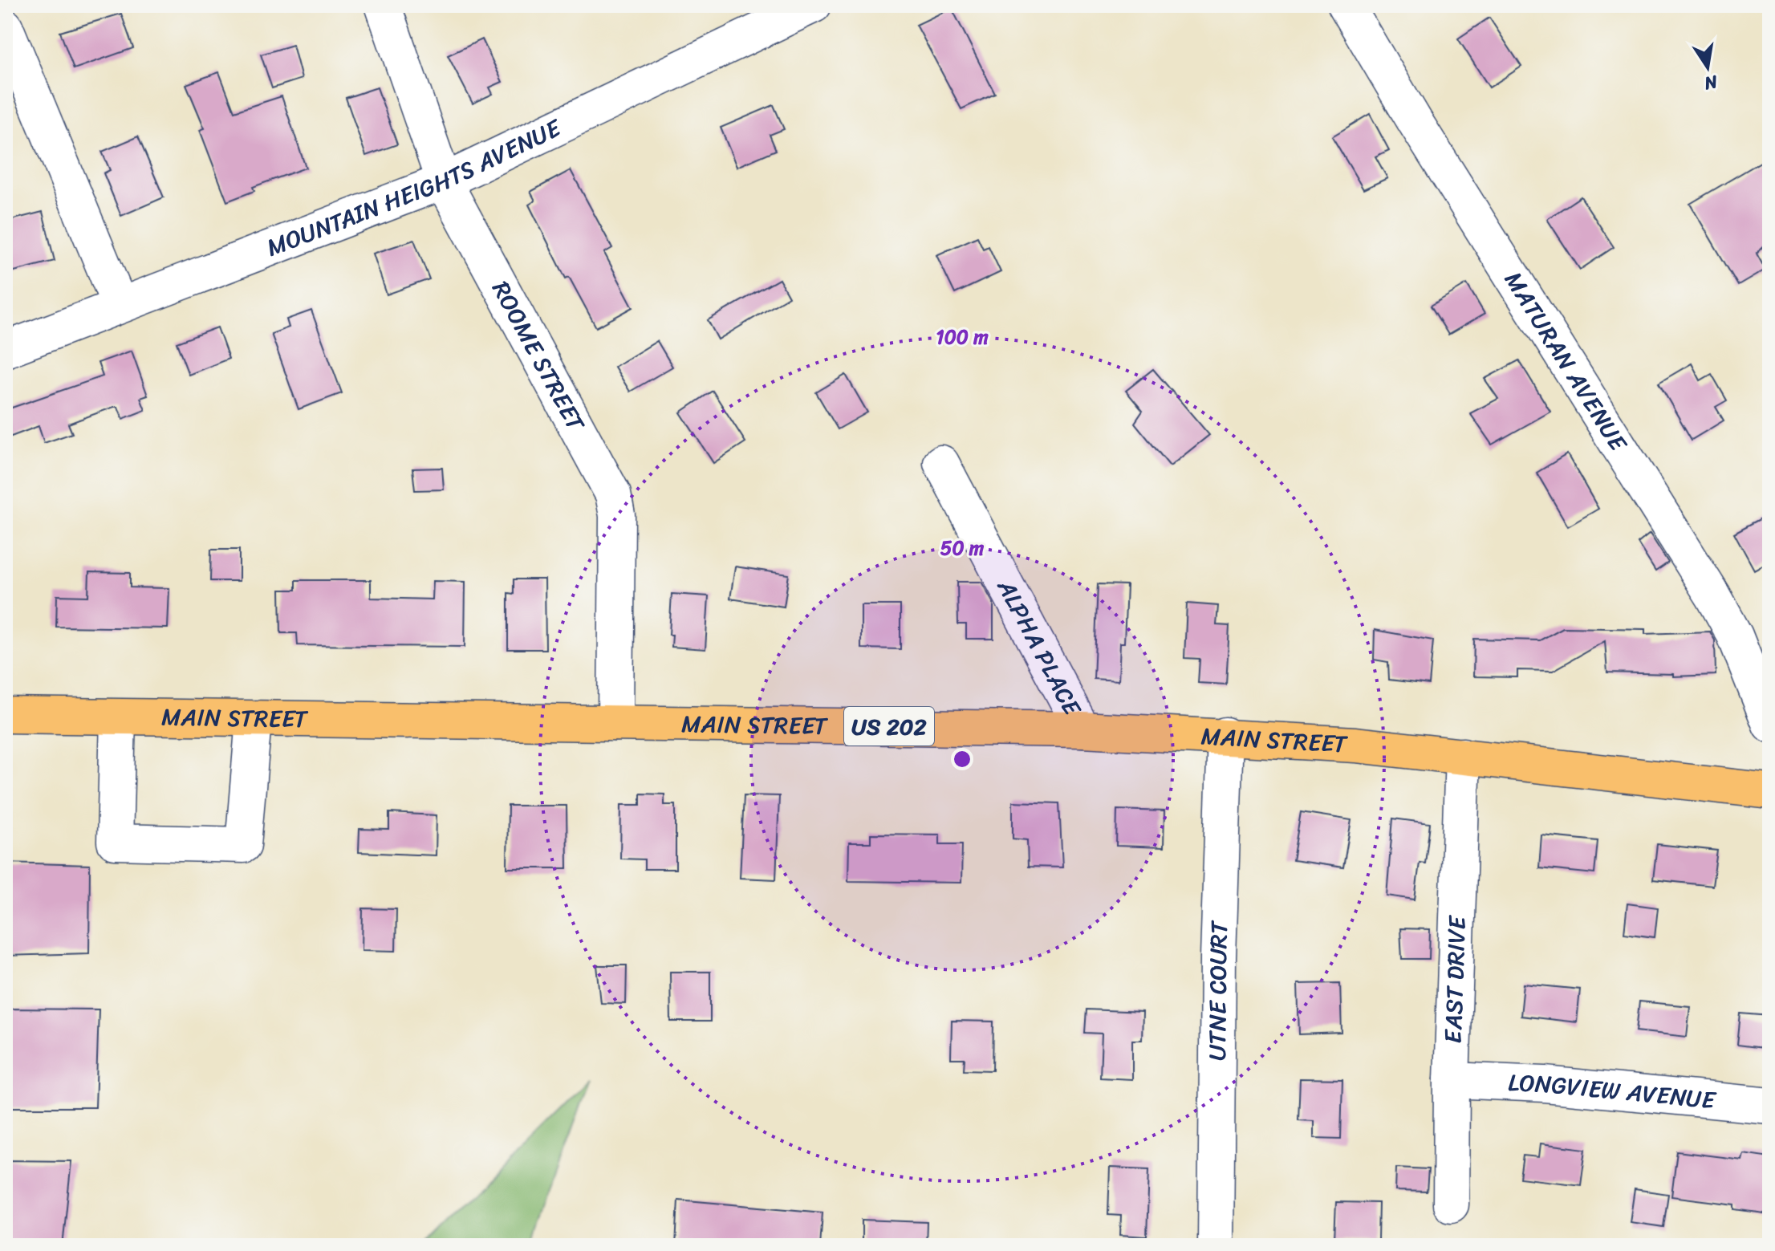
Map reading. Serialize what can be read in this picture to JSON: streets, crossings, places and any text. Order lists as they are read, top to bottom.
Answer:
{
  "streets": {
    "main road": ["MAIN STREET", "US 202"],
    "street": [
      "MOUNTAIN HEIGHTS AVENUE",
      "ROOME STREET",
      "MATURAN AVENUE",
      "ALPHA PLACE",
      "EAST DRIVE",
      "UTNE COURT",
      "LONGVIEW AVENUE"
    ]
  },
  "crossings": [
    ["MOUNTAIN HEIGHTS AVENUE", "ROOME STREET"],
    ["ROOME STREET", "MAIN STREET"],
    ["ALPHA PLACE", "MAIN STREET"],
    ["MAIN STREET", "EAST DRIVE"],
    ["MAIN STREET", "UTNE COURT"],
    ["EAST DRIVE", "LONGVIEW AVENUE"]
  ],
  "north": "bottom",
  "rings": ["100 m", "50 m"]
}
